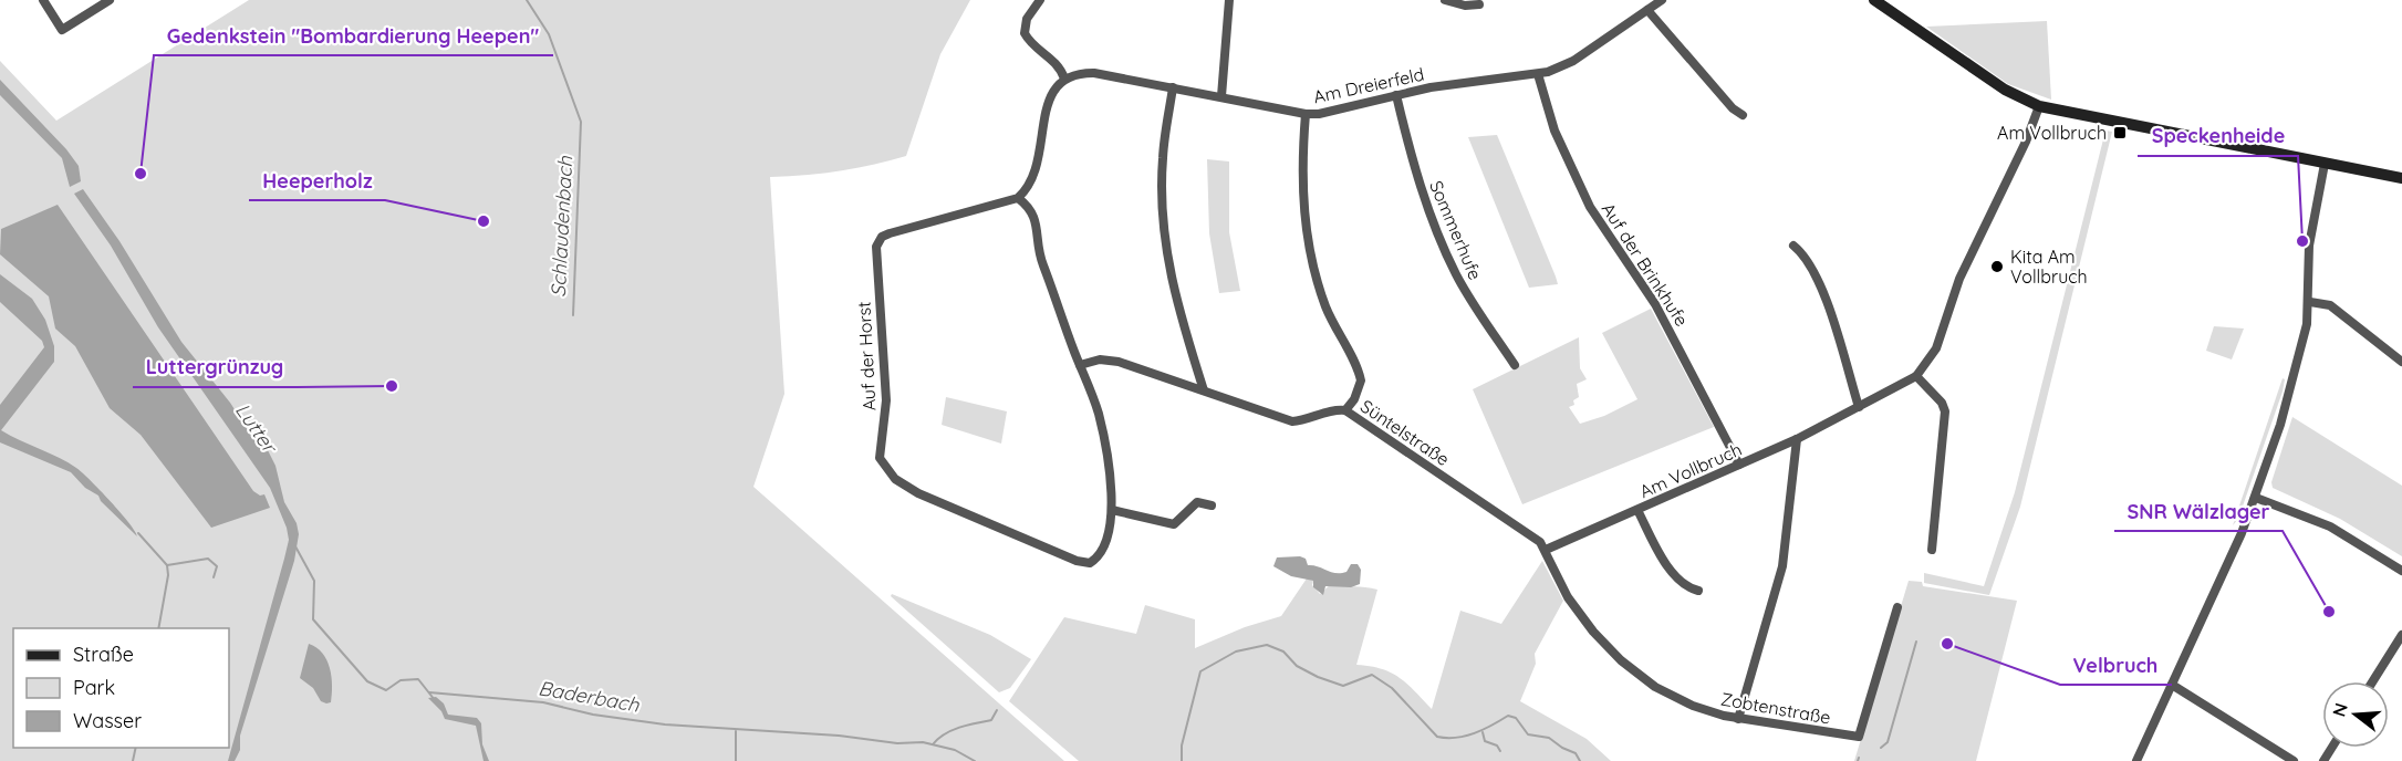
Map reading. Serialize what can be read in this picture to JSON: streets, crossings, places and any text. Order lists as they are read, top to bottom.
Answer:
{
  "streets": {
    "street": [
      "Am Dreierfeld",
      "Sommerhufe",
      "Auf der Brinkhufe",
      "Auf der Horst",
      "Süntelstraße",
      "Am Vollbruch",
      "Zobtenstraße"
    ]
  },
  "crossings": [
    ["Am Dreierfeld", "Sommerhufe"],
    ["Am Dreierfeld", "Auf der Brinkhufe"],
    ["Auf der Brinkhufe", "Am Vollbruch"],
    ["Süntelstraße", "Am Vollbruch"],
    ["Süntelstraße", "Zobtenstraße"],
    ["Am Vollbruch", "Zobtenstraße"]
  ],
  "water": ["Schlaudenbach", "Lutter", "Baderbach"],
  "places": {
    "transit": ["Am Vollbruch"],
    "other": [
      "Gedenkstein \"Bombardierung Heepen\"",
      "Heeperholz",
      "Speckenheide",
      "Kita Am Vollbruch",
      "Luttergrünzug",
      "SNR Wälzlager",
      "Velbruch"
    ]
  },
  "legend": ["Straße", "Park", "Wasser"],
  "north": "left"
}
